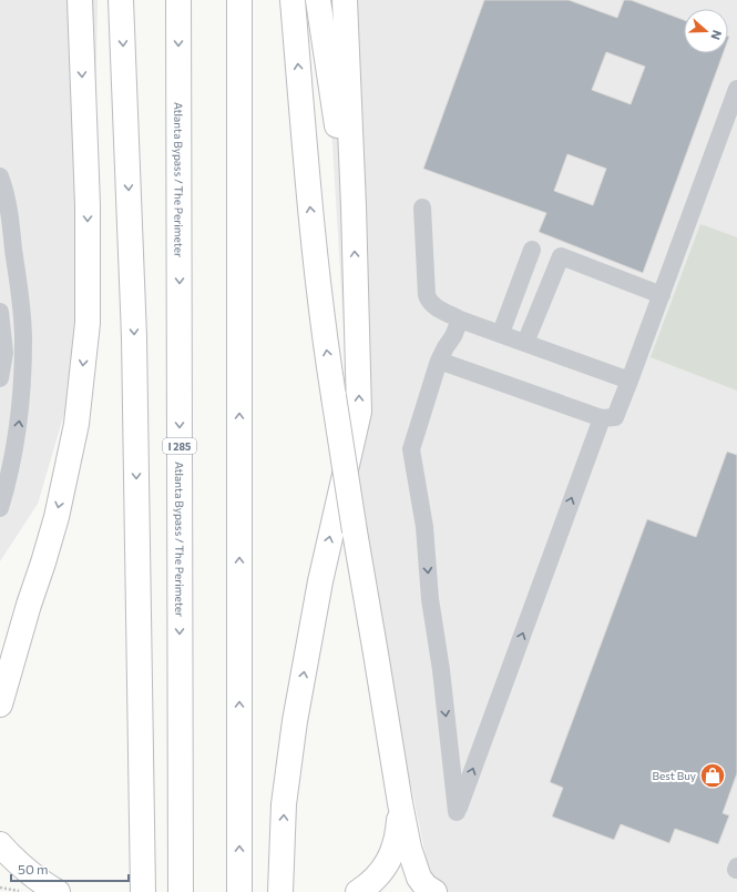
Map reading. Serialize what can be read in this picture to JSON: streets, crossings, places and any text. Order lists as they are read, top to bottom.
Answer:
{
  "streets": {
    "highway": ["Atlanta Bypass / The Perimeter", "I 285"]
  },
  "places": {
    "shop": ["Best Buy"]
  },
  "scale_bar": "50 m",
  "north": "right"
}
